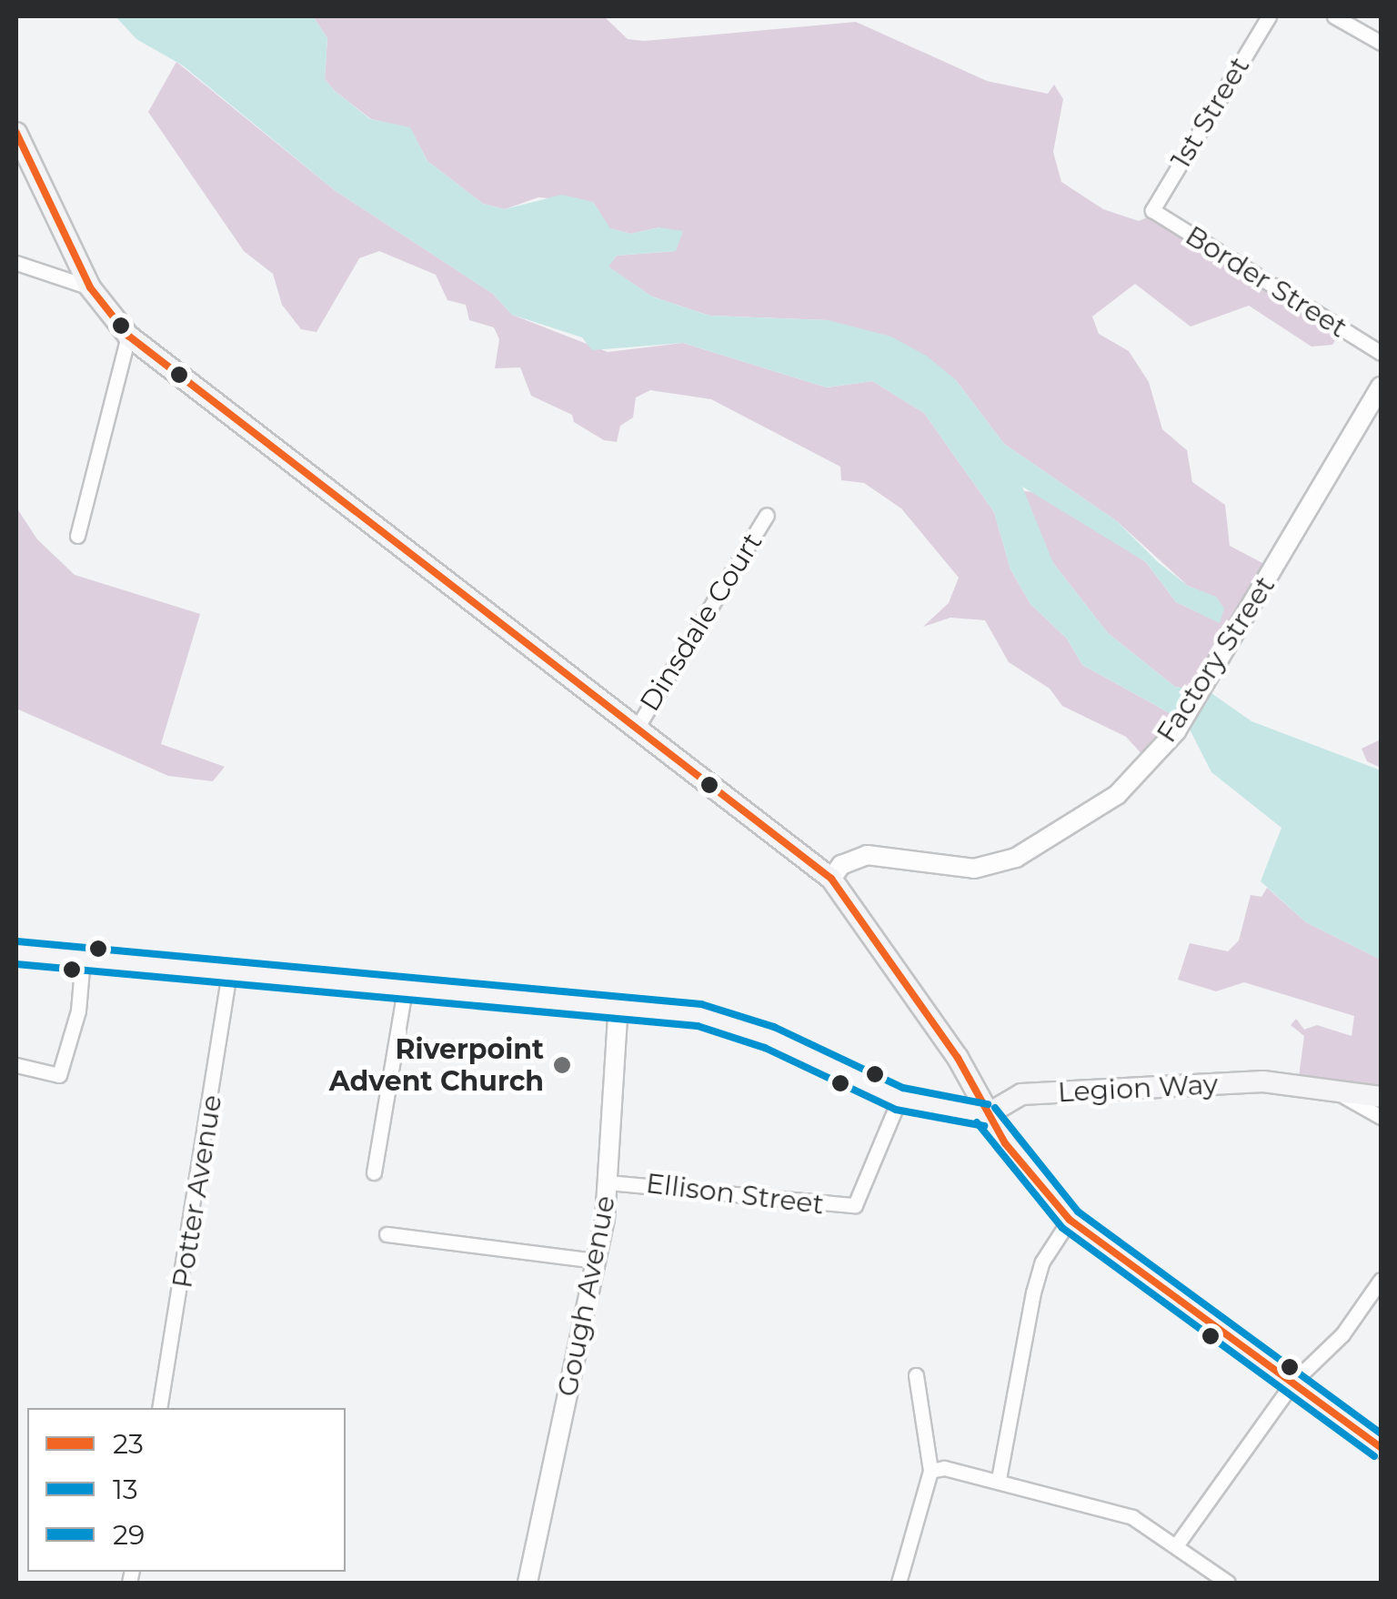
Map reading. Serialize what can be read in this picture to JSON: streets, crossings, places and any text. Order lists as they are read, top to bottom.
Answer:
{
  "streets": {
    "main road": ["Legion Way"],
    "street": [
      "1st Street",
      "Border Street",
      "Dinsdale Court",
      "Factory Street",
      "Potter Avenue",
      "Ellison Street",
      "Gough Avenue"
    ]
  },
  "crossings": [
    ["1st Street", "Border Street"],
    ["Ellison Street", "Gough Avenue"]
  ],
  "places": ["Riverpoint Advent Church"],
  "lines": ["transit line 23", "transit line 29", "transit line 13"],
  "legend": ["23", "13", "29"]
}
